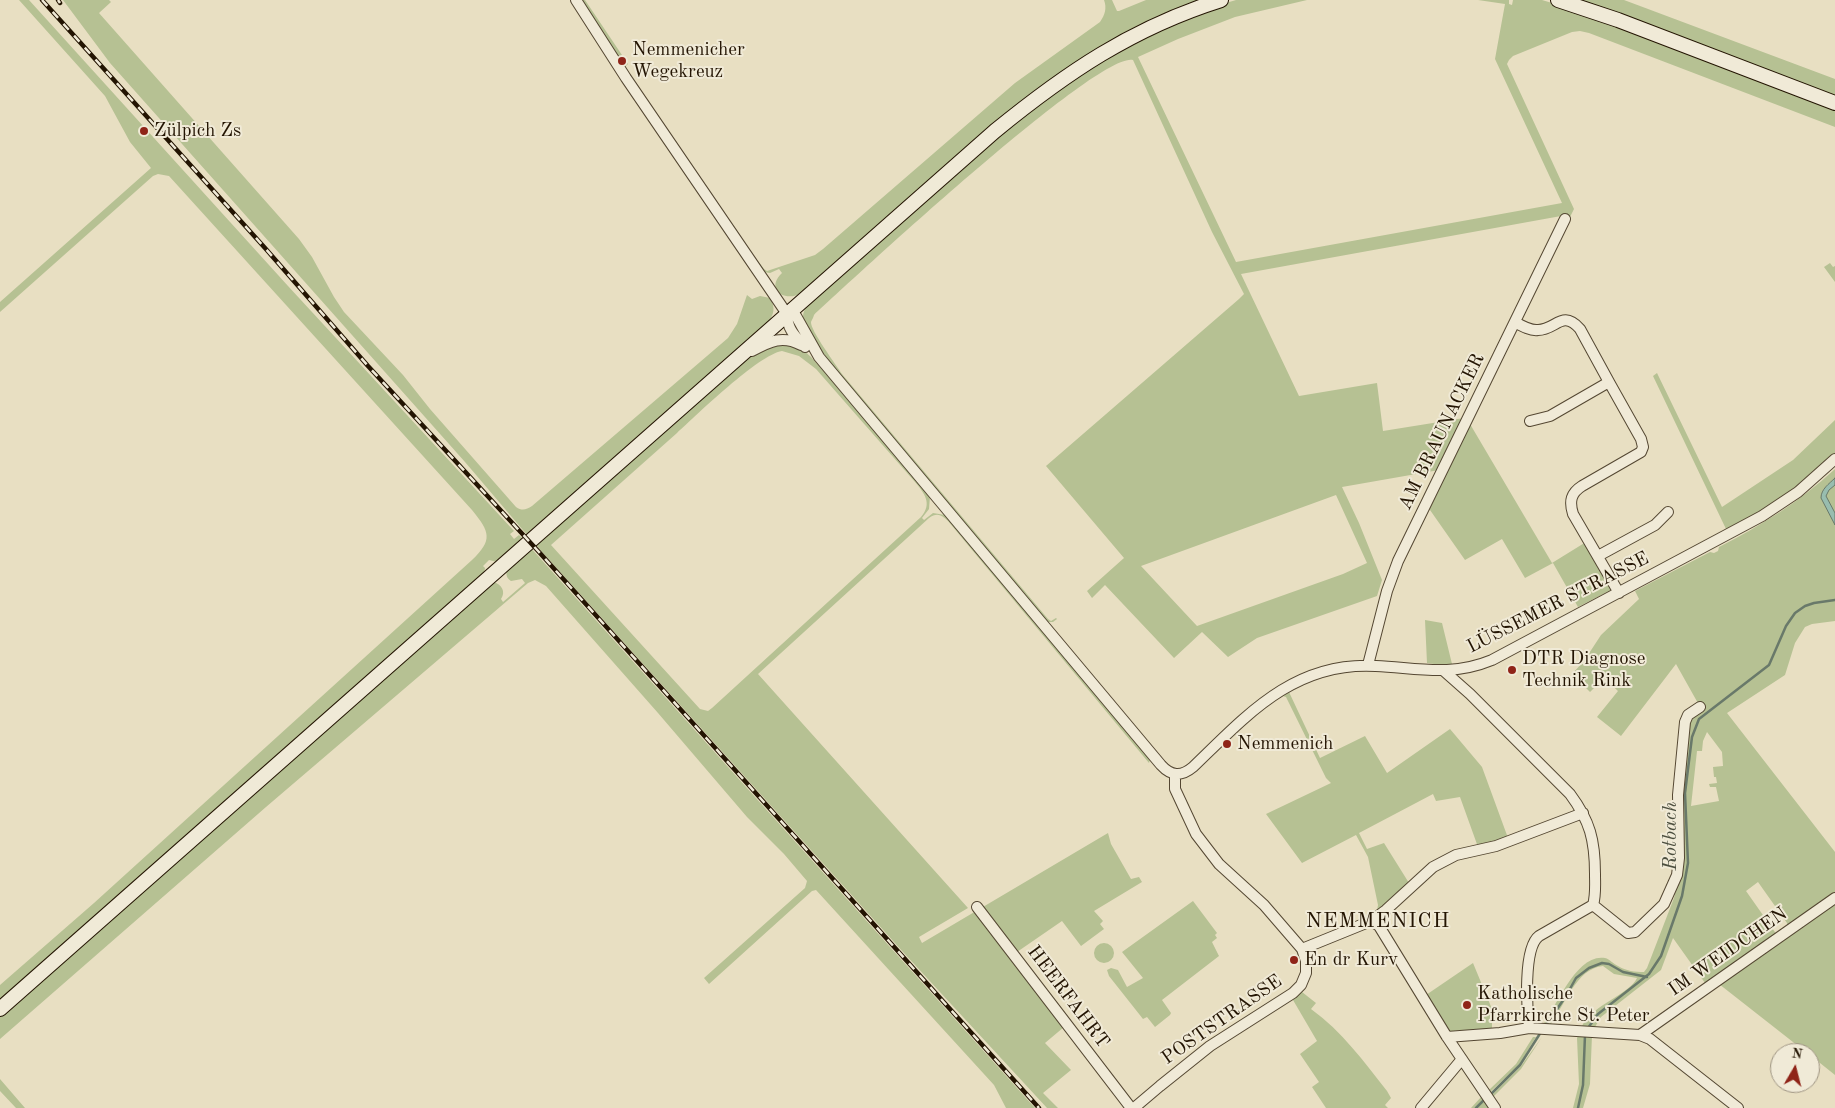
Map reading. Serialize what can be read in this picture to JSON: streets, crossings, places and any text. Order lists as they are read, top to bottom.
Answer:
{
  "streets": {
    "street": [
      "AM BRAUNACKER",
      "LÜSSEMER STRASSE",
      "IM WEIDCHEN",
      "HEERFAHRT",
      "POSTSTRASSE"
    ]
  },
  "crossings": [
    ["AM BRAUNACKER", "LÜSSEMER STRASSE"],
    ["HEERFAHRT", "POSTSTRASSE"]
  ],
  "districts": ["NEMMENICH"],
  "water": ["Rotbach"],
  "places": [
    "Nemmenicher Wegekreuz",
    "Zülpich Zs",
    "DTR Diagnose Technik Rink",
    "Nemmenich",
    "En dr Kurv",
    "Katholische Pfarrkirche St. Peter"
  ],
  "north": "top"
}
